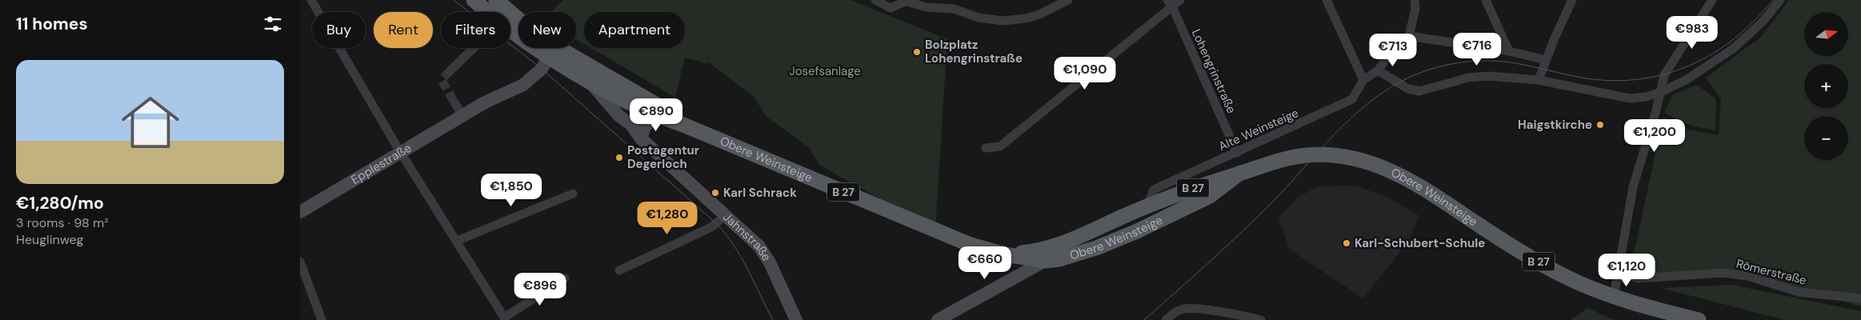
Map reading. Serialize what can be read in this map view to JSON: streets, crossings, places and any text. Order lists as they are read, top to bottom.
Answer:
{
  "streets": {
    "main road": ["Obere Weinsteige", "B 27"],
    "street": [
      "Lohengrinstraße",
      "Alte Weinsteige",
      "Epplestraße",
      "Jahnstraße",
      "Römerstraße"
    ]
  },
  "crossings": [
    ["Lohengrinstraße", "Alte Weinsteige"],
    ["Alte Weinsteige", "Obere Weinsteige"],
    ["Obere Weinsteige", "B 27"],
    ["Epplestraße", "B 27"],
    ["B 27", "Jahnstraße"]
  ],
  "parks": ["Josefsanlage"],
  "places": [
    "Bolzplatz Lohengrinstraße",
    "Haigstkirche",
    "Postagentur Degerloch",
    "Karl Schrack",
    "Karl-Schubert-Schule"
  ],
  "north": "right",
  "page": {
    "heading": "11 homes",
    "map_buttons": ["+", "−"],
    "chip": [
      "Buy",
      "Rent",
      "Filters",
      "New",
      "Apartment"
    ],
    "price": [
      "€983",
      "€716",
      "€713",
      "€1,090",
      "€890",
      "€1,200",
      "€1,850",
      "€1,280",
      "€660",
      "€1,120",
      "€896"
    ],
    "list": [
      {
        "name": "€1,280/mo",
        "note": "3 rooms · 98 m² · Heuglinweg"
      }
    ]
  }
}
